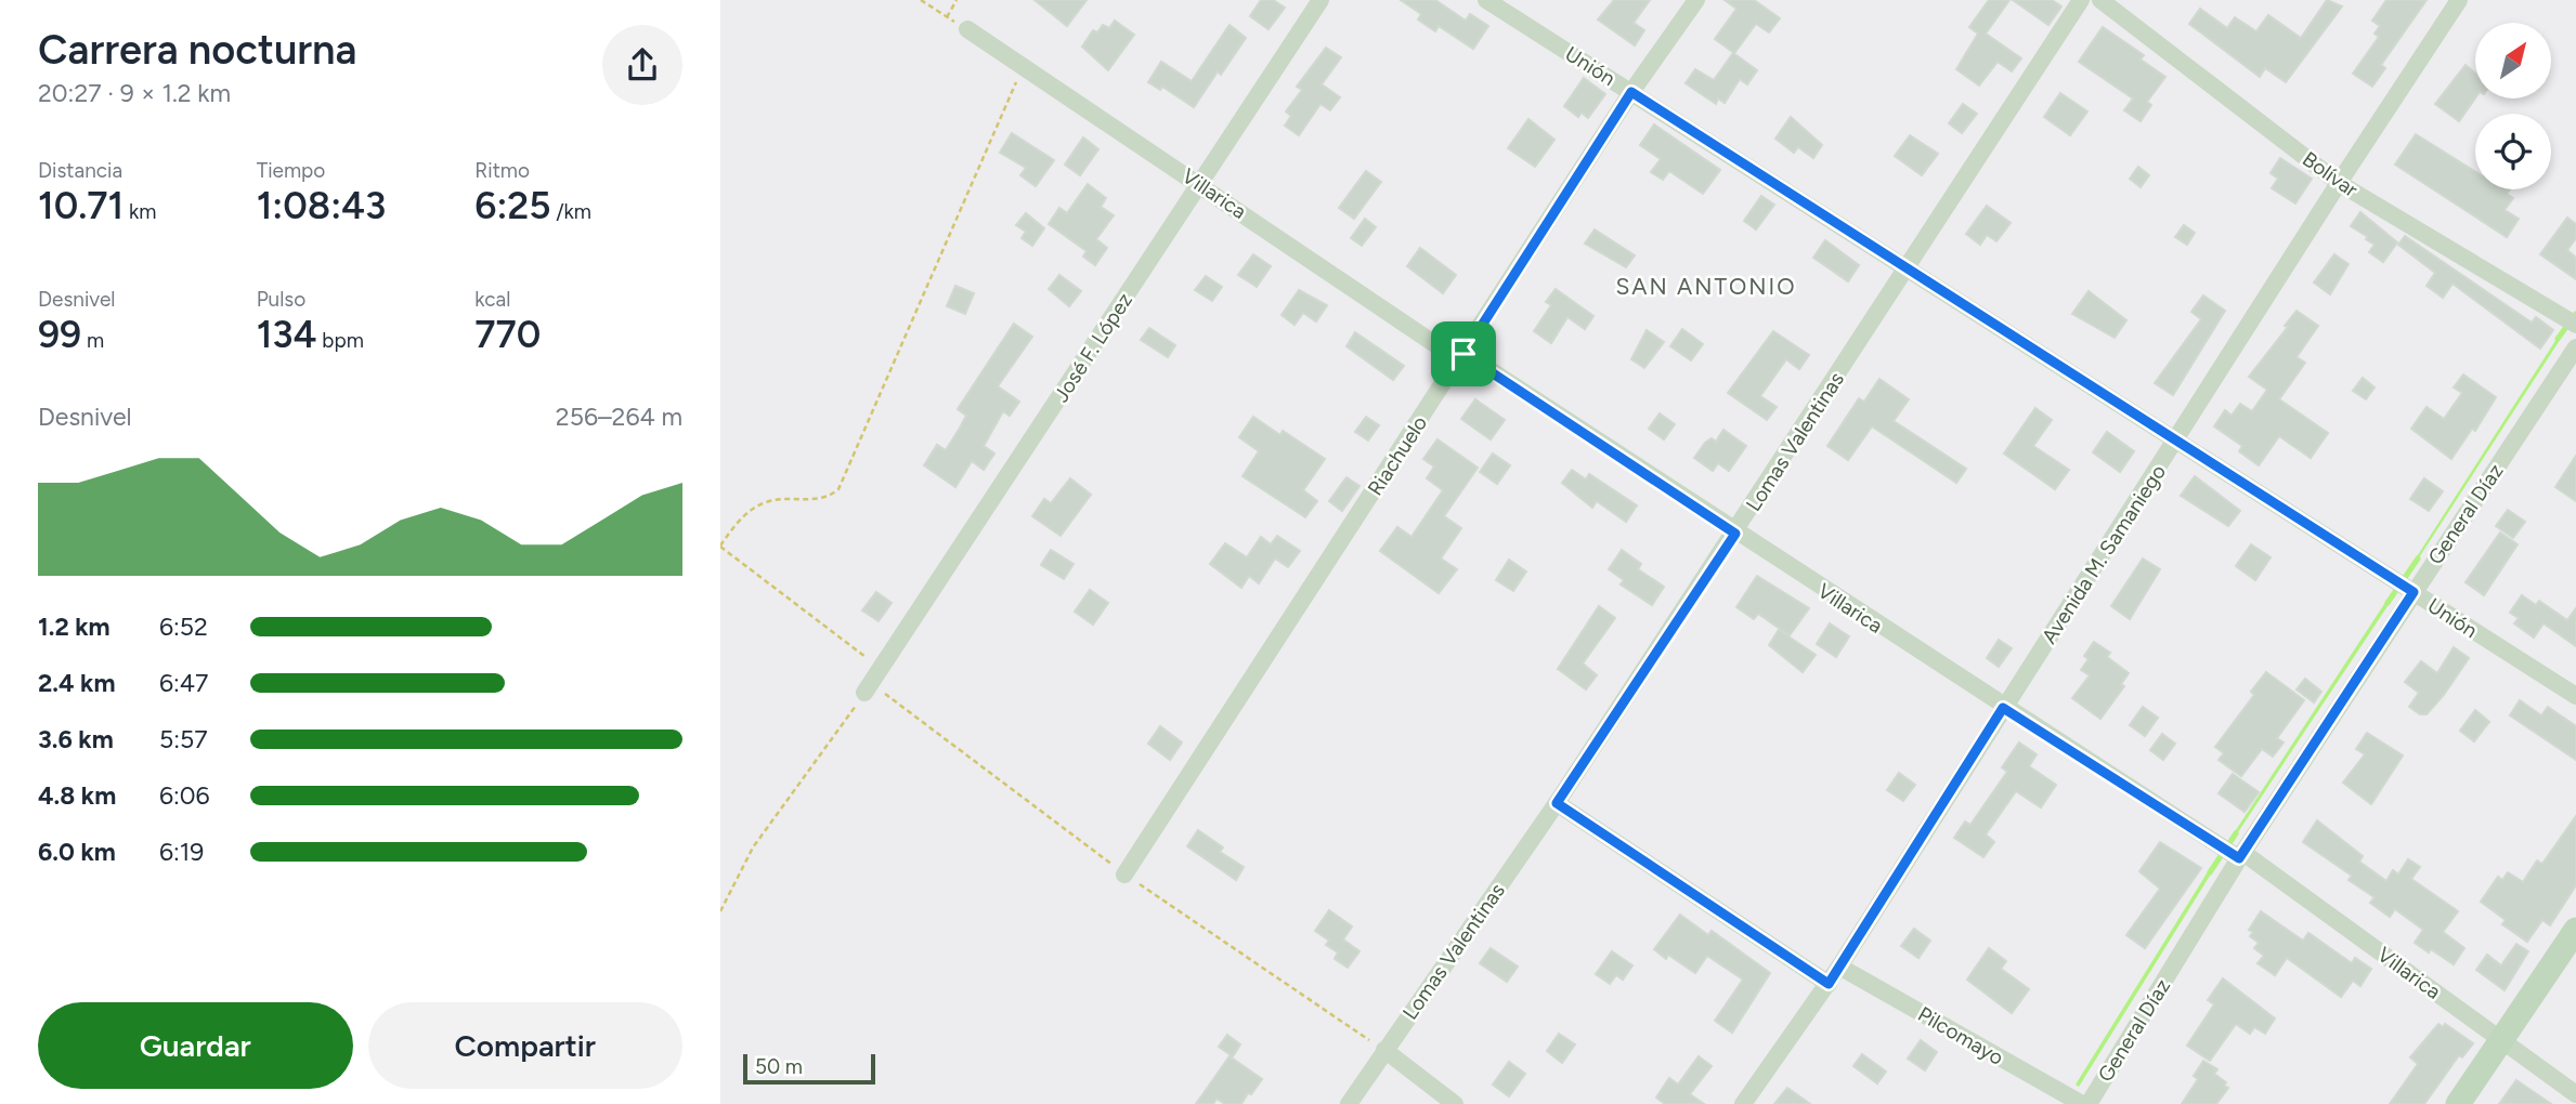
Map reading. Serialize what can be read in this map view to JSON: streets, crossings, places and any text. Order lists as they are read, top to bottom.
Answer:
{
  "streets": {
    "street": [
      "Unión",
      "Bolívar",
      "Villarica",
      "José F. López",
      "Lomas Valentinas",
      "Riachuelo",
      "General Díaz",
      "Avenida M. Samaniego",
      "Pilcomayo"
    ]
  },
  "crossings": [
    ["Unión", "Lomas Valentinas"],
    ["Unión", "Riachuelo"],
    ["Unión", "General Díaz"],
    ["Unión", "Avenida M. Samaniego"],
    ["Bolívar", "Avenida M. Samaniego"],
    ["Villarica", "José F. López"],
    ["Villarica", "Lomas Valentinas"],
    ["Villarica", "Riachuelo"],
    ["Villarica", "General Díaz"],
    ["Villarica", "Avenida M. Samaniego"],
    ["General Díaz", "Pilcomayo"],
    ["Avenida M. Samaniego", "Pilcomayo"]
  ],
  "districts": ["SAN ANTONIO"],
  "scale_bar": "50 m",
  "north": "top right",
  "page": {
    "heading": ["Carrera nocturna", "20:27 · 9 × 1.2 km"],
    "stats": [
      ["Distancia", "10.71 km"],
      ["Tiempo", "1:08:43"],
      ["Ritmo", "6:25 /km"],
      ["Desnivel", "99 m"],
      ["Pulso", "134 bpm"],
      ["kcal", "770"]
    ],
    "chart": ["Desnivel", "256–264 m"],
    "list": [
      {
        "name": "1.2 km",
        "note": "6:52"
      },
      {
        "name": "2.4 km",
        "note": "6:47"
      },
      {
        "name": "3.6 km",
        "note": "5:57"
      },
      {
        "name": "4.8 km",
        "note": "6:06"
      },
      {
        "name": "6.0 km",
        "note": "6:19"
      }
    ],
    "buttons": ["Guardar", "Compartir"],
    "scale": "50 m"
  }
}
